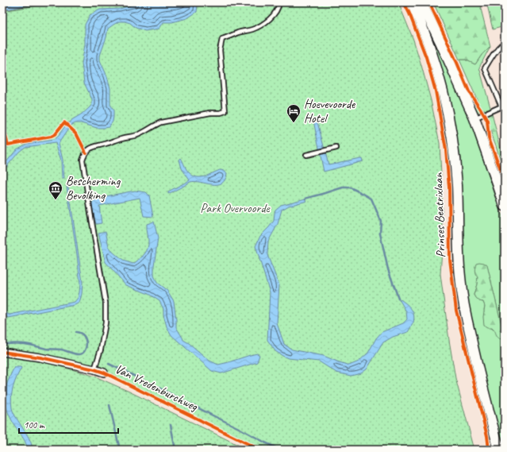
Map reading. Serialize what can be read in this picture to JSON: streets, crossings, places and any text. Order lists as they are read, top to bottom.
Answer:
{
  "streets": {
    "main road": ["Prinses Beatrixlaan"],
    "street": ["Van Vredenburchweg"]
  },
  "parks": ["Park Overvoorde"],
  "places": {
    "hotel": ["Hoevevoorde Hotel"],
    "museum": ["Bescherming Bevolking"]
  },
  "scale_bar": "100 m"
}
